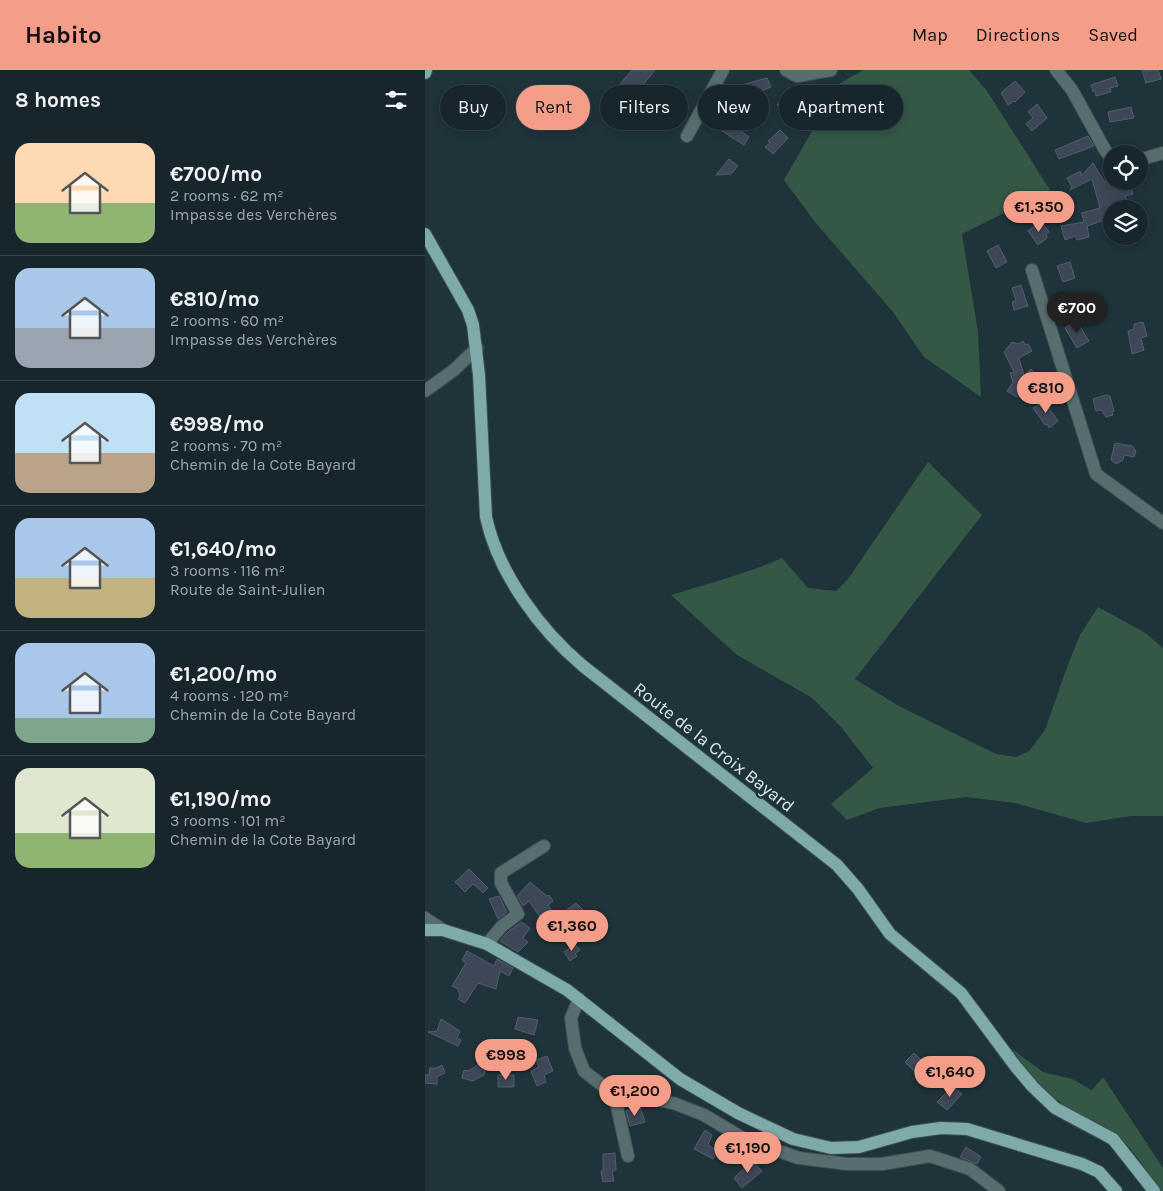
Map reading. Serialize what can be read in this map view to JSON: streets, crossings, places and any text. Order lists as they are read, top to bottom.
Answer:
{
  "streets": {
    "main road": ["Route de la Croix Bayard"]
  },
  "page": {
    "header": "Habito",
    "nav": ["Map", "Directions", "Saved"],
    "heading": "8 homes",
    "chip": [
      "Buy",
      "Rent",
      "Filters",
      "New",
      "Apartment"
    ],
    "list": [
      {
        "name": "€700/mo",
        "note": "2 rooms · 62 m² · Impasse des Verchères"
      },
      {
        "name": "€810/mo",
        "note": "2 rooms · 60 m² · Impasse des Verchères"
      },
      {
        "name": "€998/mo",
        "note": "2 rooms · 70 m² · Chemin de la Cote Bayard"
      },
      {
        "name": "€1,640/mo",
        "note": "3 rooms · 116 m² · Route de Saint-Julien"
      },
      {
        "name": "€1,200/mo",
        "note": "4 rooms · 120 m² · Chemin de la Cote Bayard"
      },
      {
        "name": "€1,190/mo",
        "note": "3 rooms · 101 m² · Chemin de la Cote Bayard"
      }
    ],
    "price": [
      "€1,350",
      "€700",
      "€810",
      "€1,360",
      "€998",
      "€1,640",
      "€1,200",
      "€1,190"
    ]
  }
}
